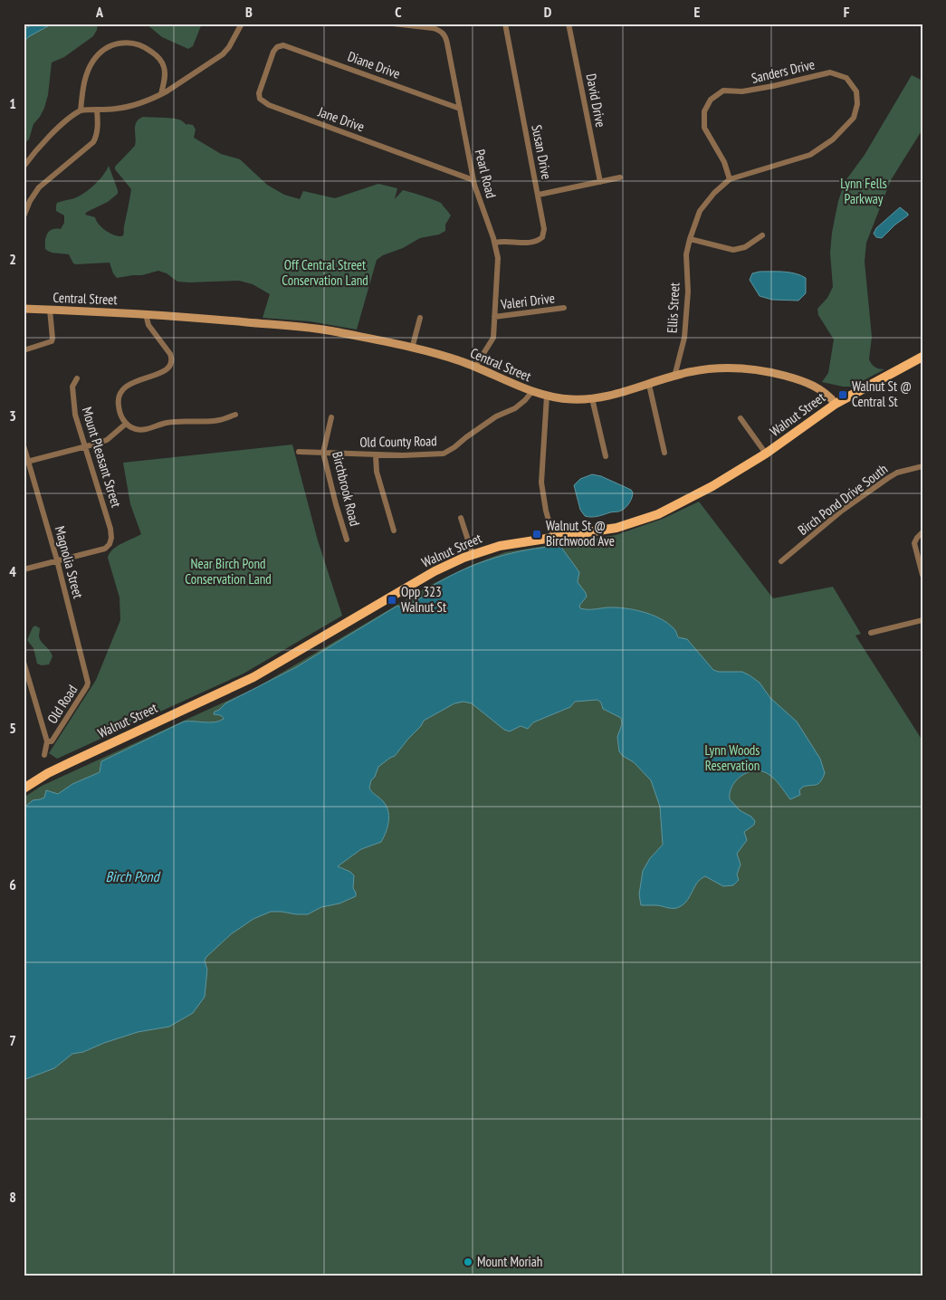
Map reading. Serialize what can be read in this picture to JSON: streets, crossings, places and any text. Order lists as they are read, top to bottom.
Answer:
{
  "streets": {
    "main road": ["Walnut Street"],
    "street": [
      "Diane Drive",
      "Sanders Drive",
      "David Drive",
      "Jane Drive",
      "Susan Drive",
      "Pearl Road",
      "Central Street",
      "Valeri Drive",
      "Ellis Street",
      "Old County Road",
      "Mount Pleasant Street",
      "Birchbrook Road",
      "Birch Pond Drive South",
      "Magnolia Street",
      "Old Road"
    ]
  },
  "crossings": [
    ["Diane Drive", "Jane Drive"],
    ["Diane Drive", "Pearl Road"],
    ["Sanders Drive", "Ellis Street"],
    ["Jane Drive", "Pearl Road"],
    ["Susan Drive", "Pearl Road"],
    ["Pearl Road", "Central Street"],
    ["Pearl Road", "Valeri Drive"],
    ["Central Street", "Ellis Street"],
    ["Central Street", "Walnut Street"],
    ["Central Street", "Old County Road"],
    ["Old County Road", "Birchbrook Road"],
    ["Mount Pleasant Street", "Magnolia Street"],
    ["Magnolia Street", "Old Road"]
  ],
  "water": ["Birch Pond"],
  "parks": [
    "Lynn Fells Parkway",
    "Off Central Street Conservation Land",
    "Near Birch Pond Conservation Land",
    "Lynn Woods Reservation"
  ],
  "places": {
    "transit": ["Walnut St @ Central St", "Walnut St @ Birchwood Ave", "Opp 323 Walnut St"],
    "other": ["Mount Moriah"]
  },
  "grid": {
    "columns": [
      "A",
      "B",
      "C",
      "D",
      "E",
      "F"
    ],
    "rows": [
      "1",
      "2",
      "3",
      "4",
      "5",
      "6",
      "7",
      "8"
    ]
  }
}
